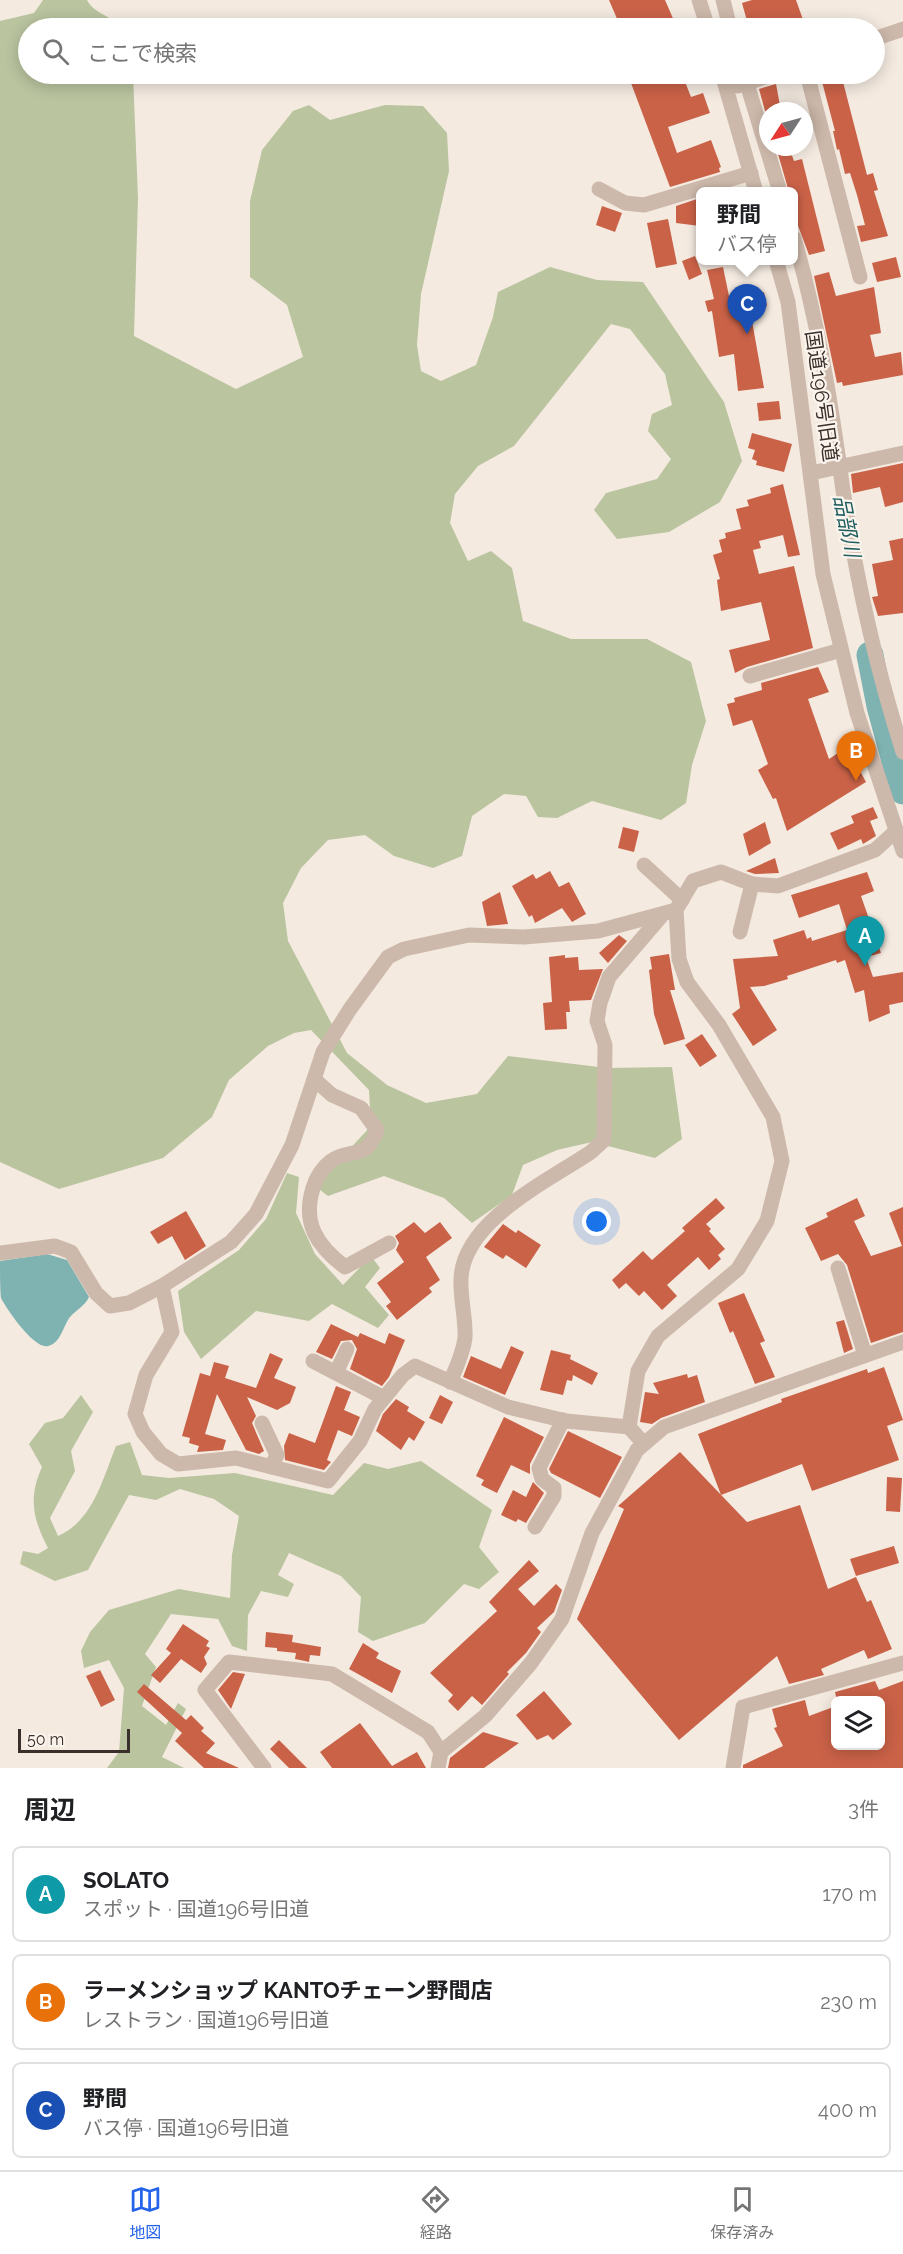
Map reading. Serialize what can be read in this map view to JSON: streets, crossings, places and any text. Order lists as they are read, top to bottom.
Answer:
{
  "streets": {
    "street": ["国道196号旧道"]
  },
  "water": ["品部川"],
  "scale_bar": "50 m",
  "north": "bottom left",
  "page": {
    "search": "ここで検索",
    "popup": ["野間", "バス停"],
    "pins": ["C", "B", "A"],
    "scale": "50 m",
    "heading": ["周辺", "3件"],
    "list": [
      {
        "mark": "A",
        "name": "SOLATO",
        "note": "スポット · 国道196号旧道",
        "value": "170 m"
      },
      {
        "mark": "B",
        "name": "ラーメンショップ KANTOチェーン野間店",
        "note": "レストラン · 国道196号旧道",
        "value": "230 m"
      },
      {
        "mark": "C",
        "name": "野間",
        "note": "バス停 · 国道196号旧道",
        "value": "400 m"
      }
    ],
    "nav": ["地図", "経路", "保存済み"]
  }
}
